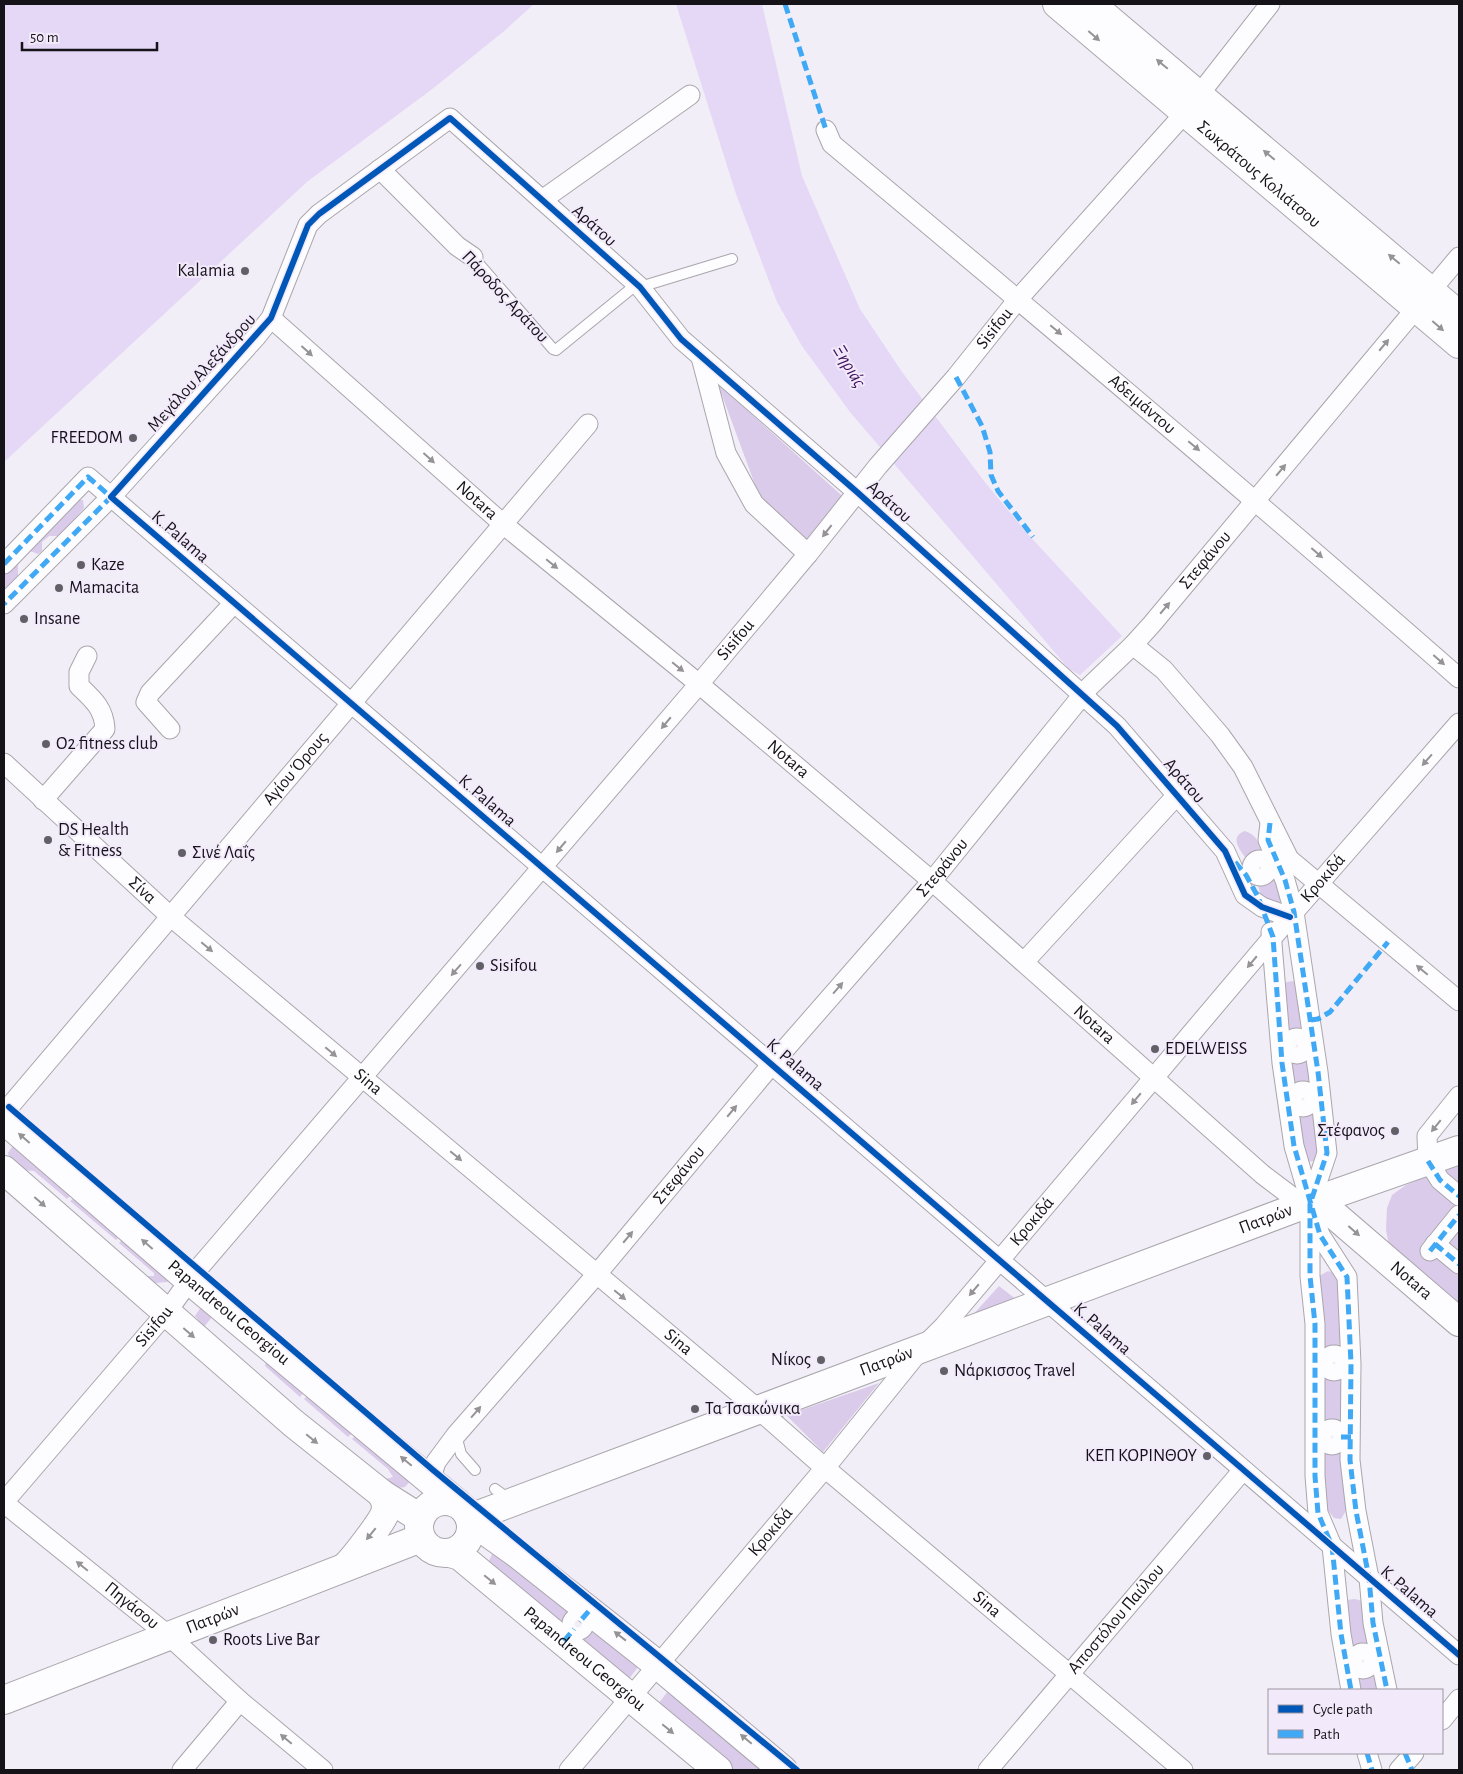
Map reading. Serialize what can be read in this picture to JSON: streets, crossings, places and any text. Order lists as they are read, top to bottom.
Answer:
{
  "streets": {
    "main road": [
      "Σωκράτους Κολιάτσου",
      "Notara",
      "Πατρών",
      "Papandreou Georgiou"
    ],
    "street": [
      "Αράτου",
      "Πάροδος Αράτου",
      "Sisifou",
      "Μεγάλου Αλεξάνδρου",
      "Αδειμάντου",
      "K. Palama",
      "Στεφάνου",
      "Αγίου Όρους",
      "Κροκιδά",
      "Σίνα",
      "Sina",
      "Πηγάσου",
      "Αποστόλου Παύλου"
    ]
  },
  "crossings": [
    ["Σωκράτους Κολιάτσου", "Sisifou"],
    ["Σωκράτους Κολιάτσου", "Στεφάνου"],
    ["Αράτου", "Πάροδος Αράτου"],
    ["Αράτου", "Sisifou"],
    ["Αράτου", "Μεγάλου Αλεξάνδρου"],
    ["Αράτου", "Στεφάνου"],
    ["Αράτου", "Κροκιδά"],
    ["Πάροδος Αράτου", "Μεγάλου Αλεξάνδρου"],
    ["Sisifou", "Αδειμάντου"],
    ["Sisifou", "Notara"],
    ["Sisifou", "K. Palama"],
    ["Sisifou", "Sina"],
    ["Sisifou", "Papandreou Georgiou"],
    ["Sisifou", "Πηγάσου"],
    ["Μεγάλου Αλεξάνδρου", "Notara"],
    ["Μεγάλου Αλεξάνδρου", "K. Palama"],
    ["Αδειμάντου", "Στεφάνου"],
    ["Notara", "Στεφάνου"],
    ["Notara", "Αγίου Όρους"],
    ["Notara", "Κροκιδά"],
    ["Notara", "Πατρών"],
    ["K. Palama", "Στεφάνου"],
    ["K. Palama", "Αγίου Όρους"],
    ["K. Palama", "Κροκιδά"],
    ["K. Palama", "Πατρών"],
    ["K. Palama", "Αποστόλου Παύλου"],
    ["Στεφάνου", "Sina"],
    ["Στεφάνου", "Papandreou Georgiou"],
    ["Αγίου Όρους", "Σίνα"],
    ["Αγίου Όρους", "Sina"],
    ["Κροκιδά", "Sina"],
    ["Κροκιδά", "Πατρών"],
    ["Κροκιδά", "Papandreou Georgiou"],
    ["Σίνα", "Sina"],
    ["Sina", "Πατρών"],
    ["Sina", "Αποστόλου Παύλου"],
    ["Πατρών", "Papandreou Georgiou"],
    ["Πατρών", "Πηγάσου"]
  ],
  "one_way": [
    "Αδειμάντου",
    "Notara",
    "Στεφάνου",
    "Κροκιδά",
    "Sina",
    "Πηγάσου"
  ],
  "water": ["Ξηριάς"],
  "places": [
    "Kalamia",
    "FREEDOM",
    "Kaze",
    "Mamacita",
    "Insane",
    "O2 fitness club",
    "DS Health & Fitness",
    "Σινέ Λαΐς",
    "Sisifou",
    "EDELWEISS",
    "Στέφανος",
    "Νίκος",
    "Νάρκισσος Travel",
    "Τα Τσακώνικα",
    "ΚΕΠ ΚΟΡΙΝΘΟΥ",
    "Roots Live Bar"
  ],
  "legend": ["Cycle path", "Path"],
  "scale_bar": "50 m"
}
